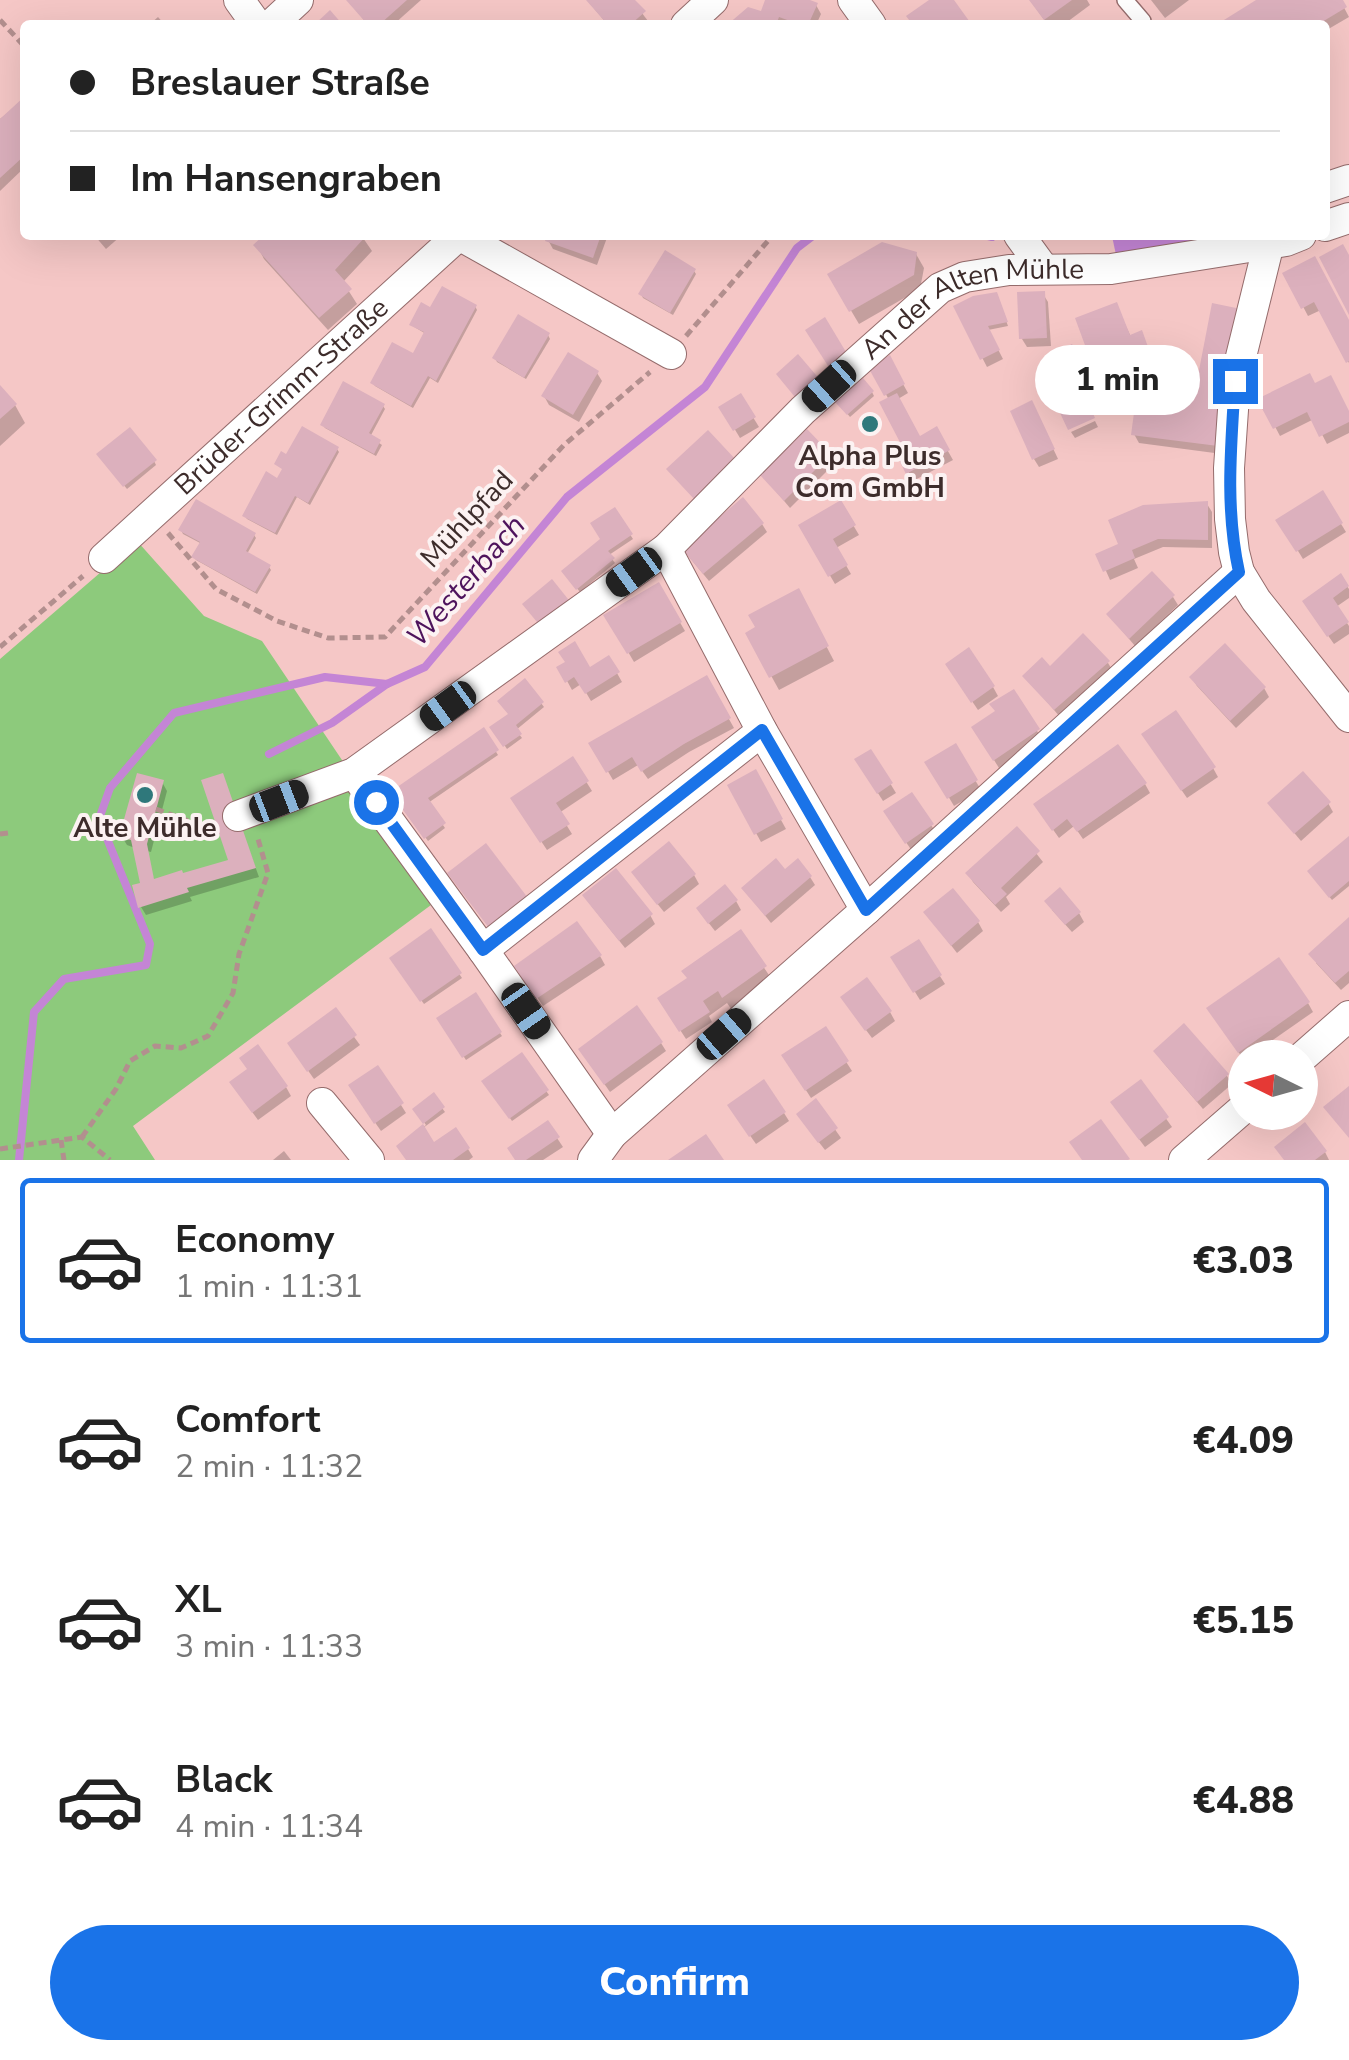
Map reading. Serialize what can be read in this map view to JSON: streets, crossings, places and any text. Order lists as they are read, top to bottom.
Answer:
{
  "streets": {
    "street": ["An der Alten Mühle", "Brüder-Grimm-Straße"],
    "path": ["Mühlpfad"]
  },
  "crossings": [
    ["Brüder-Grimm-Straße", "Mühlpfad"]
  ],
  "water": ["Westerbach"],
  "places": ["Alpha Plus Com GmbH", "Alte Mühle"],
  "north": "left",
  "page": {
    "banner": ["Breslauer Straße", "Im Hansengraben"],
    "bubble": "1 min",
    "list": [
      {
        "name": "Economy",
        "note": "1 min · 11:31",
        "value": "€3.03"
      },
      {
        "name": "Comfort",
        "note": "2 min · 11:32",
        "value": "€4.09"
      },
      {
        "name": "XL",
        "note": "3 min · 11:33",
        "value": "€5.15"
      },
      {
        "name": "Black",
        "note": "4 min · 11:34",
        "value": "€4.88"
      }
    ],
    "buttons": "Confirm"
  }
}
